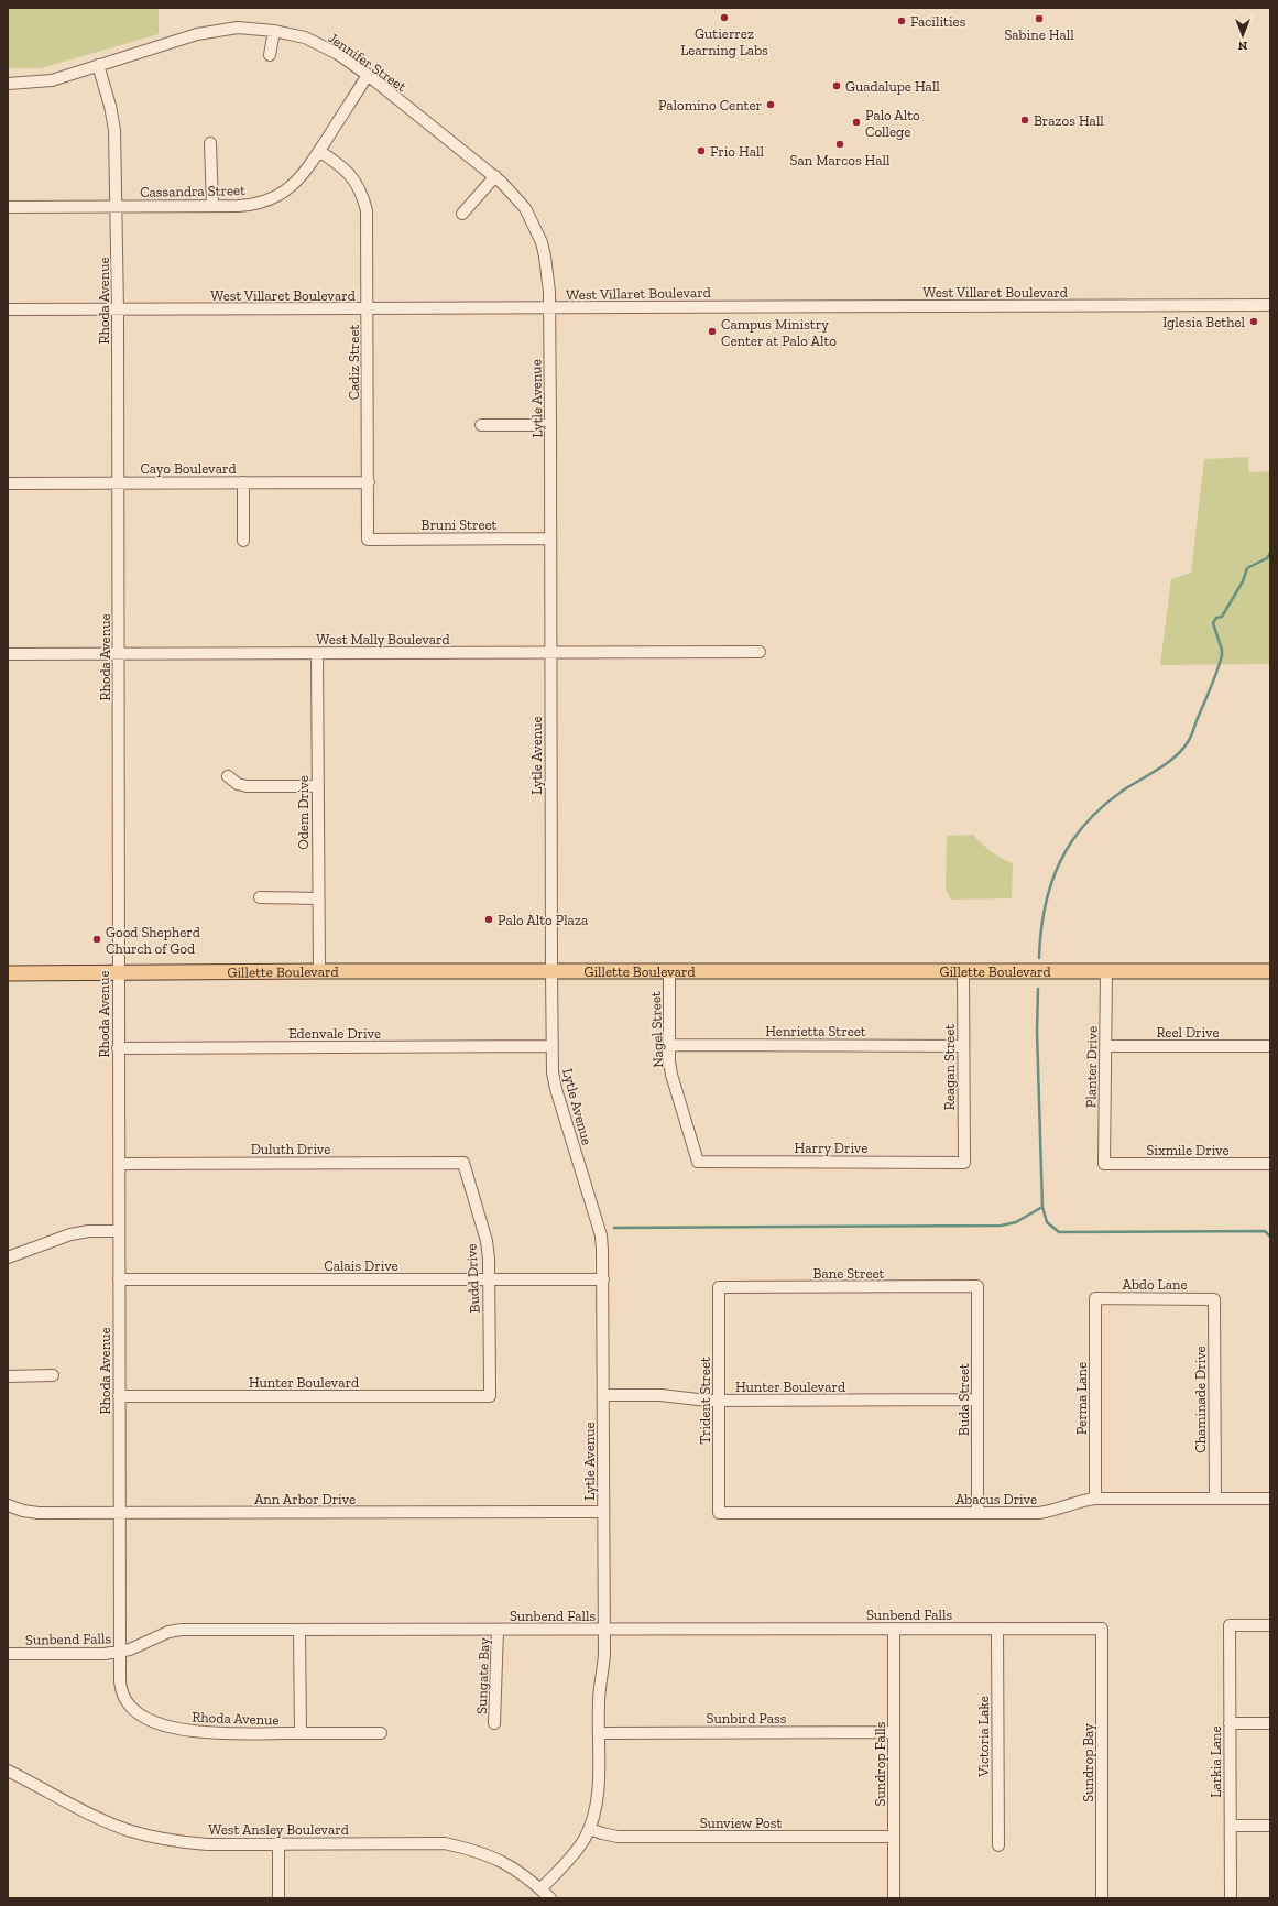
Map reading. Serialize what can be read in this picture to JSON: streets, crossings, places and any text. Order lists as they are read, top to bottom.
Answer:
{
  "streets": {
    "main road": ["Gillette Boulevard"],
    "street": [
      "Jennifer Street",
      "Cassandra Street",
      "West Villaret Boulevard",
      "Rhoda Avenue",
      "Cadiz Street",
      "Lytle Avenue",
      "Cayo Boulevard",
      "Bruni Street",
      "West Mally Boulevard",
      "Odem Drive",
      "Nagel Street",
      "Henrietta Street",
      "Reel Drive",
      "Edenvale Drive",
      "Reagan Street",
      "Planter Drive",
      "Harry Drive",
      "Duluth Drive",
      "Sixmile Drive",
      "Calais Drive",
      "Bane Street",
      "Budd Drive",
      "Abdo Lane",
      "Hunter Boulevard",
      "Perma Lane",
      "Buda Street",
      "Chaminade Drive",
      "Trident Street",
      "Ann Arbor Drive",
      "Abacus Drive",
      "Sunbend Falls",
      "Sungate Bay",
      "Sunbird Pass",
      "Victoria Lake",
      "Larkia Lane",
      "Sundrop Bay",
      "Sundrop Falls",
      "Sunview Post",
      "West Ansley Boulevard"
    ]
  },
  "crossings": [
    ["Jennifer Street", "Cassandra Street"],
    ["Jennifer Street", "West Villaret Boulevard"],
    ["Jennifer Street", "Rhoda Avenue"],
    ["Jennifer Street", "Lytle Avenue"],
    ["Cassandra Street", "Rhoda Avenue"],
    ["Cassandra Street", "Cadiz Street"],
    ["West Villaret Boulevard", "Rhoda Avenue"],
    ["West Villaret Boulevard", "Cadiz Street"],
    ["West Villaret Boulevard", "Lytle Avenue"],
    ["Rhoda Avenue", "Cayo Boulevard"],
    ["Rhoda Avenue", "West Mally Boulevard"],
    ["Rhoda Avenue", "Gillette Boulevard"],
    ["Rhoda Avenue", "Edenvale Drive"],
    ["Rhoda Avenue", "Duluth Drive"],
    ["Rhoda Avenue", "Calais Drive"],
    ["Rhoda Avenue", "Hunter Boulevard"],
    ["Rhoda Avenue", "Ann Arbor Drive"],
    ["Rhoda Avenue", "Sunbend Falls"],
    ["Cadiz Street", "Cayo Boulevard"],
    ["Cadiz Street", "Bruni Street"],
    ["Lytle Avenue", "Bruni Street"],
    ["Lytle Avenue", "West Mally Boulevard"],
    ["Lytle Avenue", "Gillette Boulevard"],
    ["Lytle Avenue", "Edenvale Drive"],
    ["Lytle Avenue", "Calais Drive"],
    ["Lytle Avenue", "Hunter Boulevard"],
    ["Lytle Avenue", "Ann Arbor Drive"],
    ["Lytle Avenue", "Sunbend Falls"],
    ["Lytle Avenue", "Sunbird Pass"],
    ["Lytle Avenue", "Sunview Post"],
    ["Lytle Avenue", "West Ansley Boulevard"],
    ["West Mally Boulevard", "Odem Drive"],
    ["Odem Drive", "Gillette Boulevard"],
    ["Gillette Boulevard", "Nagel Street"],
    ["Gillette Boulevard", "Reagan Street"],
    ["Gillette Boulevard", "Planter Drive"],
    ["Nagel Street", "Henrietta Street"],
    ["Nagel Street", "Harry Drive"],
    ["Henrietta Street", "Reagan Street"],
    ["Reel Drive", "Planter Drive"],
    ["Reagan Street", "Harry Drive"],
    ["Planter Drive", "Sixmile Drive"],
    ["Duluth Drive", "Budd Drive"],
    ["Calais Drive", "Budd Drive"],
    ["Bane Street", "Buda Street"],
    ["Bane Street", "Trident Street"],
    ["Budd Drive", "Hunter Boulevard"],
    ["Abdo Lane", "Perma Lane"],
    ["Abdo Lane", "Chaminade Drive"],
    ["Hunter Boulevard", "Buda Street"],
    ["Hunter Boulevard", "Trident Street"],
    ["Perma Lane", "Abacus Drive"],
    ["Buda Street", "Abacus Drive"],
    ["Chaminade Drive", "Abacus Drive"],
    ["Trident Street", "Abacus Drive"],
    ["Sunbend Falls", "Sungate Bay"],
    ["Sunbend Falls", "Victoria Lake"],
    ["Sunbend Falls", "Sundrop Bay"],
    ["Sunbend Falls", "Sundrop Falls"],
    ["Sunbird Pass", "Sundrop Falls"],
    ["Sundrop Falls", "Sunview Post"]
  ],
  "places": [
    "Gutierrez Learning Labs",
    "Sabine Hall",
    "Facilities",
    "Guadalupe Hall",
    "Palomino Center",
    "Brazos Hall",
    "Palo Alto College",
    "San Marcos Hall",
    "Frio Hall",
    "Iglesia Bethel",
    "Campus Ministry Center at Palo Alto",
    "Palo Alto Plaza",
    "Good Shepherd Church of God"
  ],
  "north": "bottom"
}
